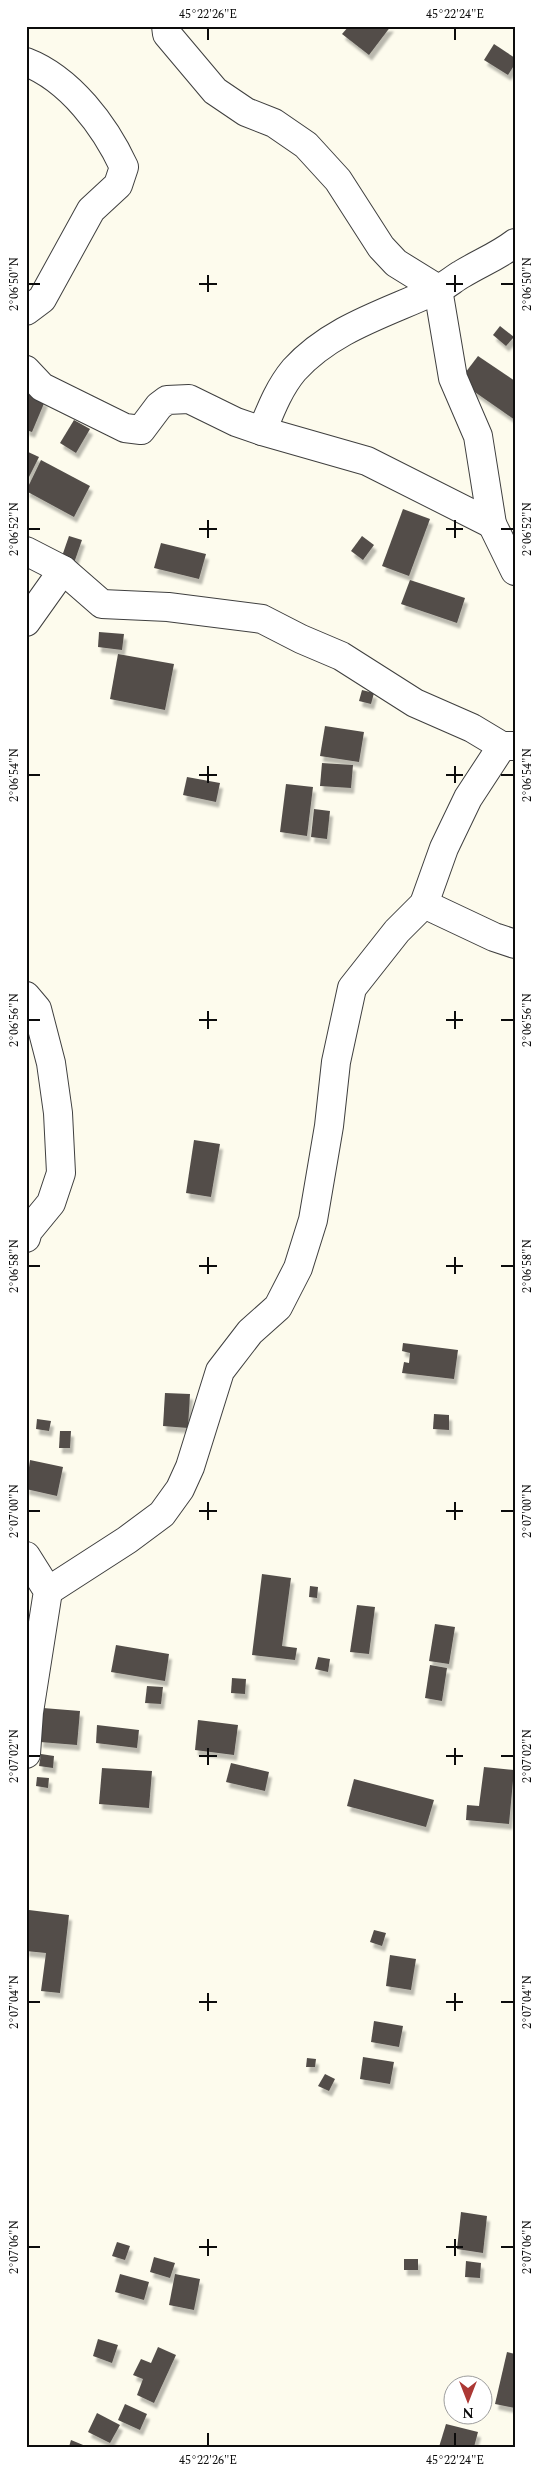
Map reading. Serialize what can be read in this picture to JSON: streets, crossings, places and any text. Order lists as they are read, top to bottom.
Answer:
{
  "north": "bottom",
  "coordinates": [
    "45°22'26\"E",
    "45°22'24\"E",
    "2°06'50\"N",
    "2°06'52\"N",
    "2°06'54\"N",
    "2°06'56\"N",
    "2°06'58\"N",
    "2°07'00\"N",
    "2°07'02\"N",
    "2°07'04\"N",
    "2°07'06\"N"
  ]
}
